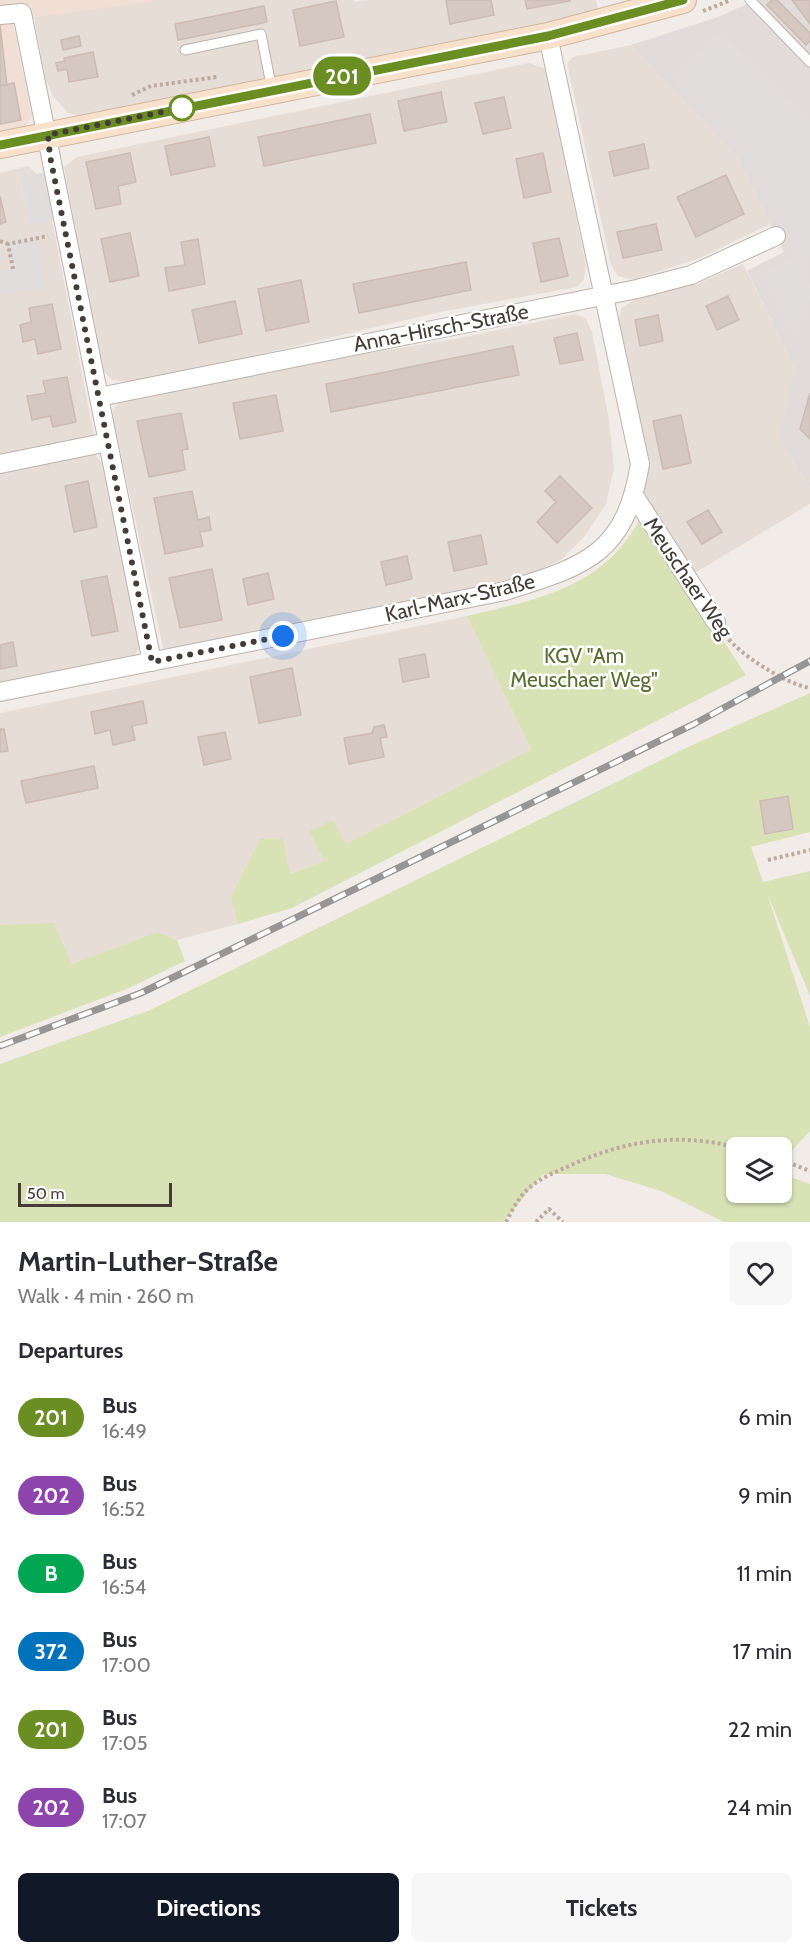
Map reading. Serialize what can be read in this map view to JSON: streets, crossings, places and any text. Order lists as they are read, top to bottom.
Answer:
{
  "streets": {
    "street": ["Anna-Hirsch-Straße", "Meuschaer Weg", "Karl-Marx-Straße"]
  },
  "crossings": [
    ["Anna-Hirsch-Straße", "Karl-Marx-Straße"],
    ["Meuschaer Weg", "Karl-Marx-Straße"]
  ],
  "parks": ["KGV \"Am Meuschaer Weg\""],
  "lines": ["bus line 201"],
  "scale_bar": "50 m",
  "page": {
    "on_map": "201",
    "scale": "50 m",
    "heading": [
      ["Martin-Luther-Straße", "Walk · 4 min · 260 m"],
      "Departures"
    ],
    "list": [
      {
        "mark": "201",
        "name": "Bus",
        "note": "16:49",
        "value": "6 min"
      },
      {
        "mark": "202",
        "name": "Bus",
        "note": "16:52",
        "value": "9 min"
      },
      {
        "mark": "B",
        "name": "Bus",
        "note": "16:54",
        "value": "11 min"
      },
      {
        "mark": "372",
        "name": "Bus",
        "note": "17:00",
        "value": "17 min"
      },
      {
        "mark": "201",
        "name": "Bus",
        "note": "17:05",
        "value": "22 min"
      },
      {
        "mark": "202",
        "name": "Bus",
        "note": "17:07",
        "value": "24 min"
      }
    ],
    "buttons": ["Directions", "Tickets"]
  }
}
